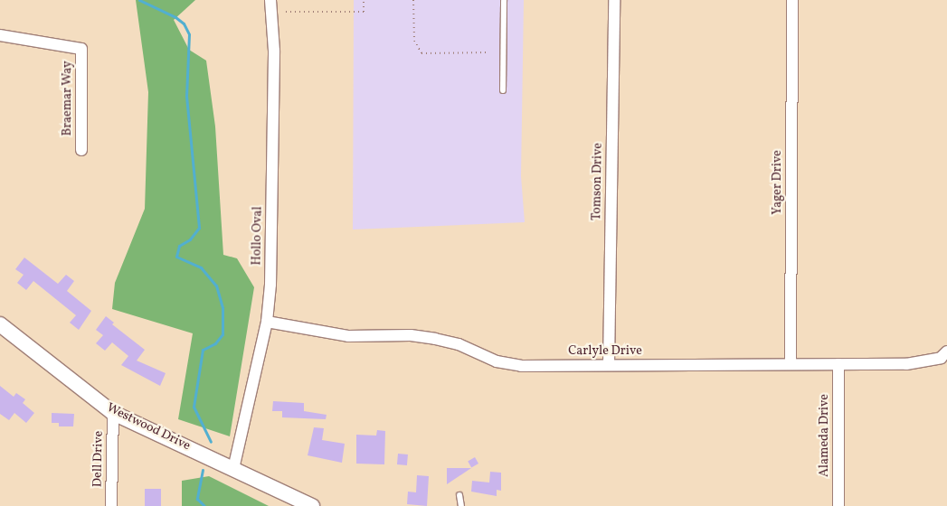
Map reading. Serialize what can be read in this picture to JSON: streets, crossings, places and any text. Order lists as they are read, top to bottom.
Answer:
{
  "streets": {
    "street": [
      "Braemar Way",
      "Tomson Drive",
      "Yager Drive",
      "Hollo Oval",
      "Carlyle Drive",
      "Westwood Drive",
      "Alameda Drive",
      "Dell Drive"
    ]
  },
  "crossings": [
    ["Tomson Drive", "Carlyle Drive"],
    ["Yager Drive", "Carlyle Drive"],
    ["Hollo Oval", "Carlyle Drive"],
    ["Hollo Oval", "Westwood Drive"],
    ["Carlyle Drive", "Alameda Drive"],
    ["Westwood Drive", "Dell Drive"]
  ]
}
